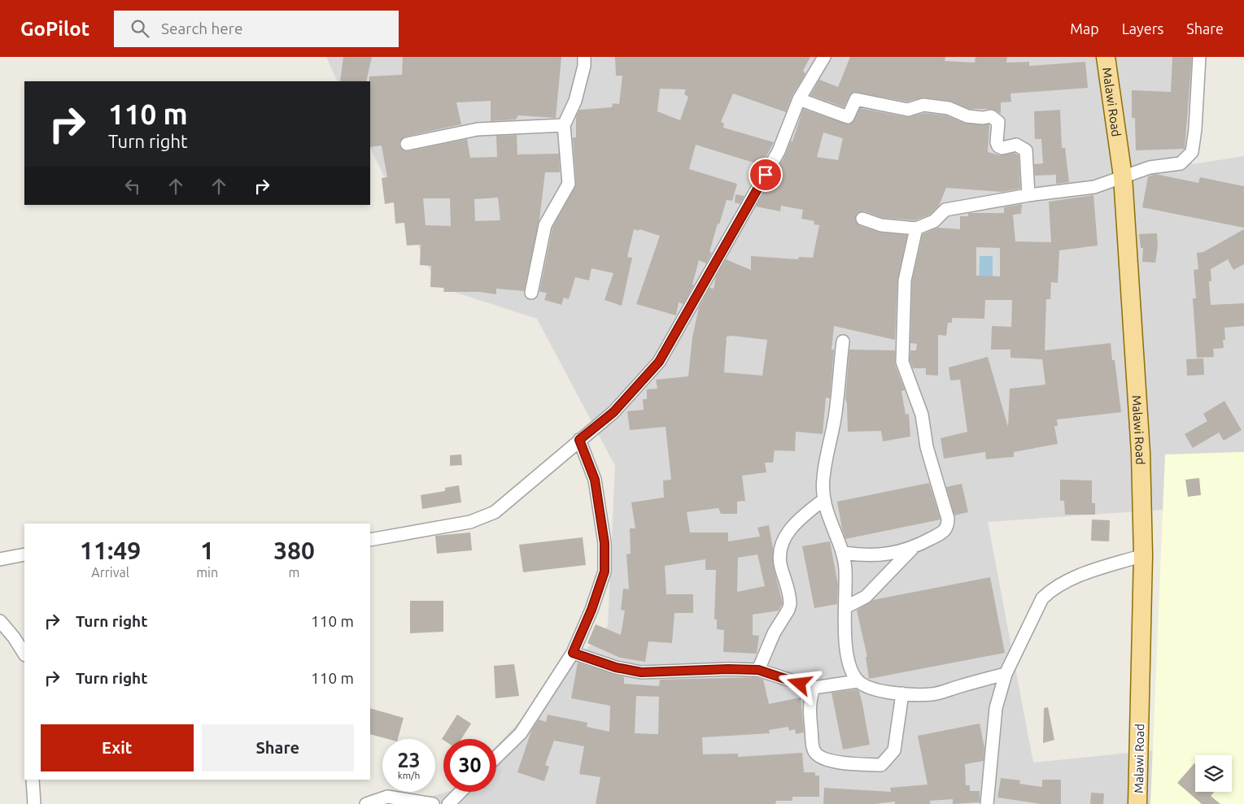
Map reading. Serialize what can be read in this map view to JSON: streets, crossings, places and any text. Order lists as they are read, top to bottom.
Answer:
{
  "streets": {
    "main road": ["Malawi Road"]
  },
  "page": {
    "header": "GoPilot",
    "search": "Search here",
    "nav": ["Map", "Layers", "Share"],
    "turn": ["110 m", "Turn right"],
    "eta": [
      "11:49",
      "Arrival",
      "1",
      "min",
      "380",
      "m"
    ],
    "list": [
      {
        "name": "Turn right",
        "value": "110 m"
      },
      {
        "name": "Turn right",
        "value": "110 m"
      }
    ],
    "buttons": ["Exit", "Share"],
    "speed": "23 km/h",
    "limit": "30"
  }
}
